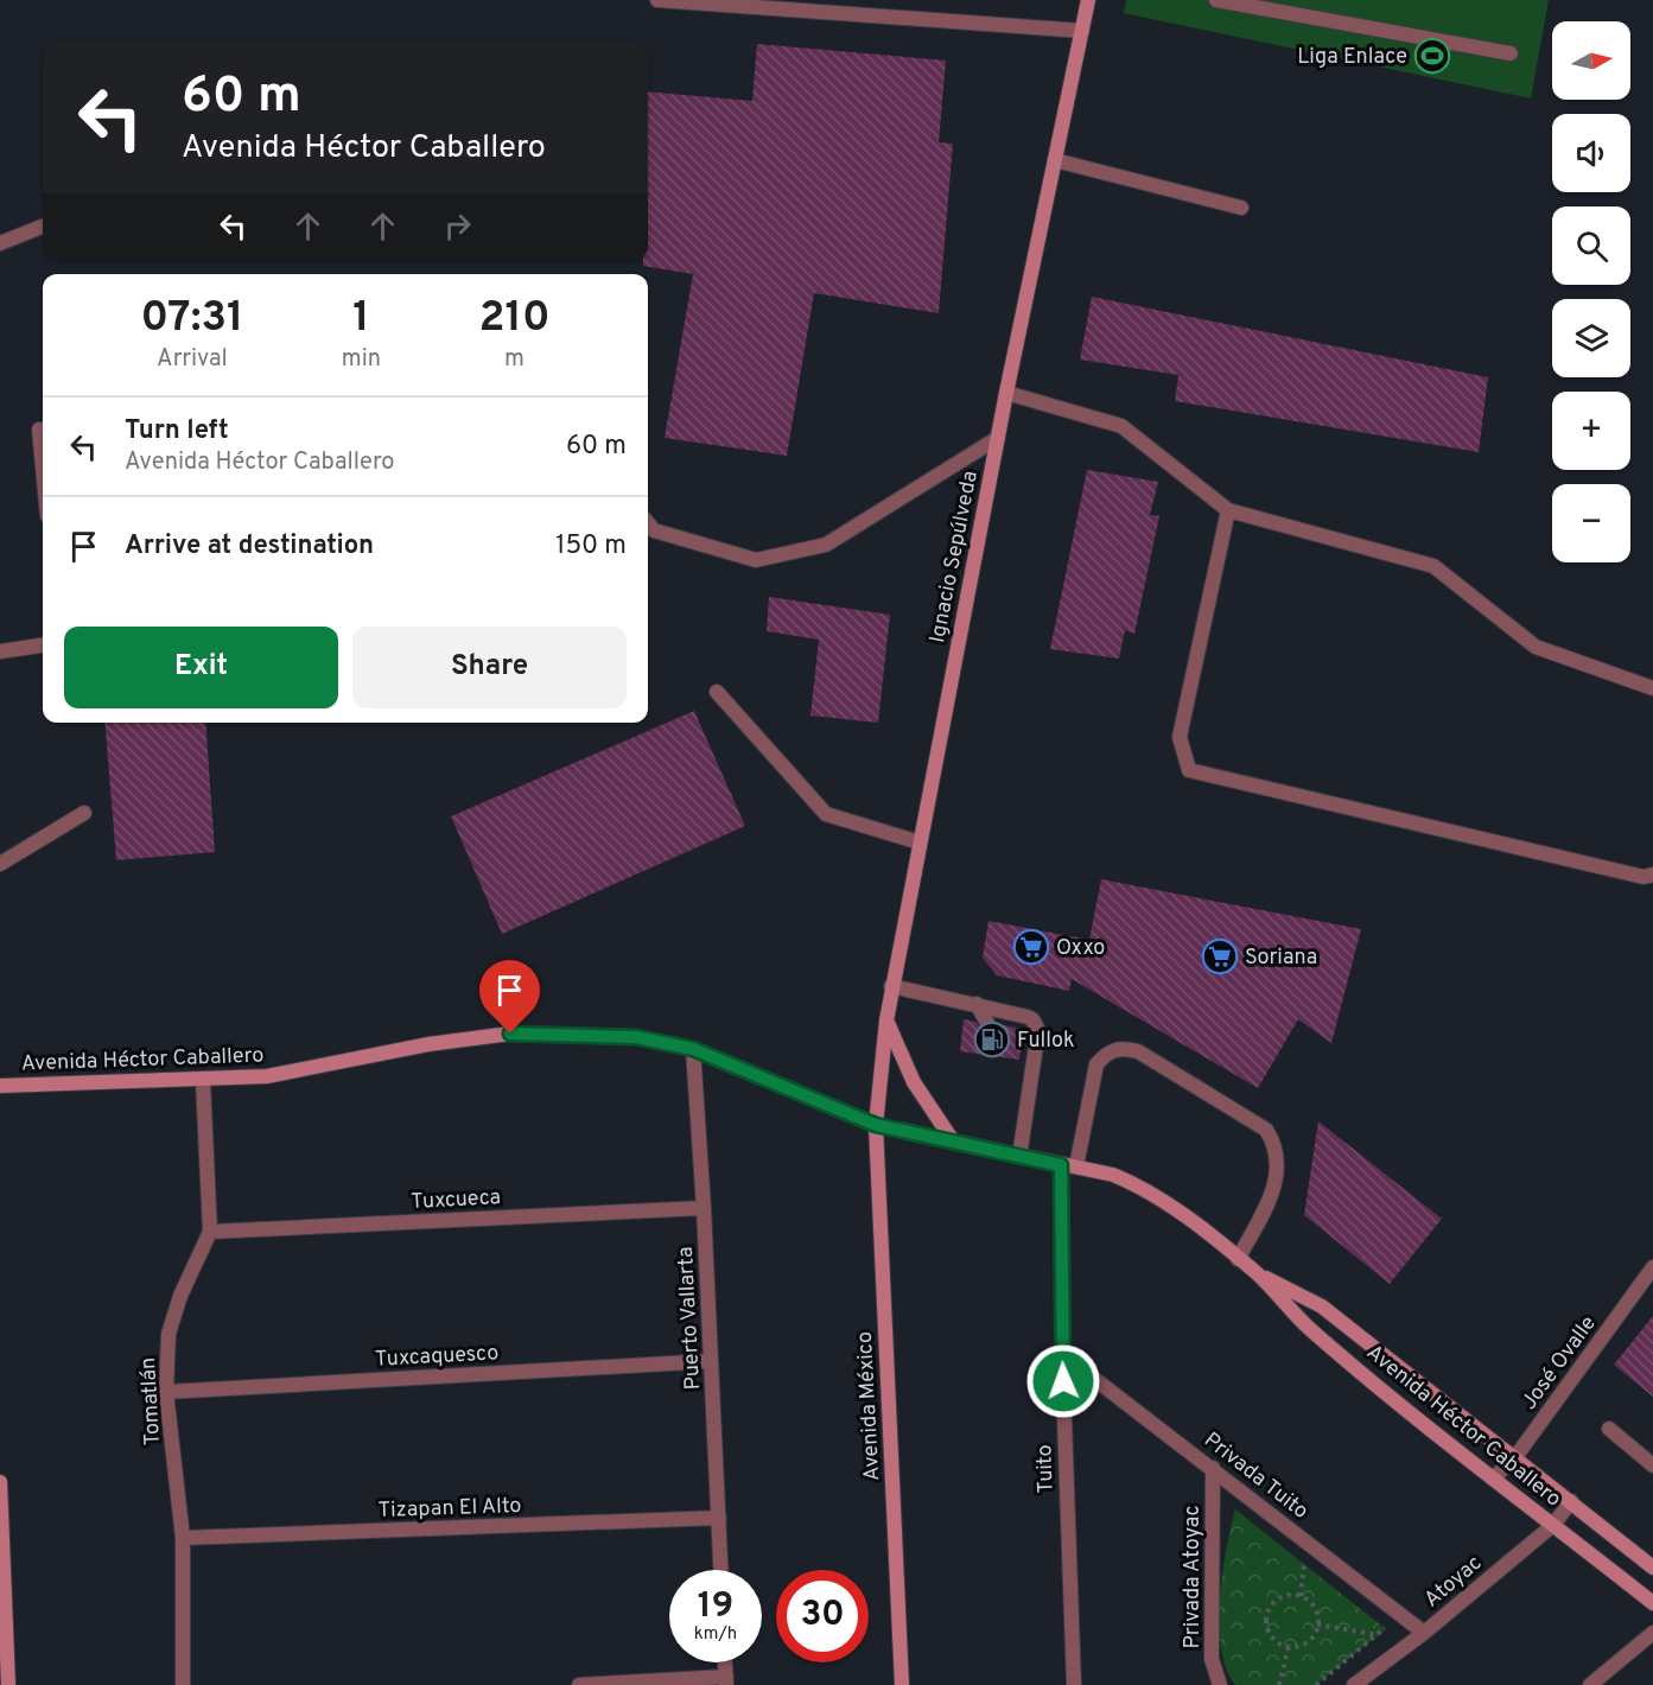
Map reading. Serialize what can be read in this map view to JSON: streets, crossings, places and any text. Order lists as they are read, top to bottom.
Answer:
{
  "streets": {
    "main road": ["Ignacio Sepúlveda", "Avenida Héctor Caballero", "Avenida México"],
    "street": [
      "Tuxcueca",
      "Puerto Vallarta",
      "Tuxcaquesco",
      "José Ovalle",
      "Tomatlán",
      "Tuito",
      "Privada Tuito",
      "Tizapan El Alto",
      "Privada Atoyac",
      "Atoyac"
    ]
  },
  "crossings": [
    ["Ignacio Sepúlveda", "Avenida Héctor Caballero"],
    ["Ignacio Sepúlveda", "Avenida México"],
    ["Avenida Héctor Caballero", "Puerto Vallarta"],
    ["Avenida Héctor Caballero", "José Ovalle"],
    ["Avenida Héctor Caballero", "Tomatlán"],
    ["Avenida Héctor Caballero", "Avenida México"],
    ["Avenida Héctor Caballero", "Tuito"],
    ["Avenida Héctor Caballero", "Atoyac"],
    ["Tuxcueca", "Puerto Vallarta"],
    ["Tuxcueca", "Tomatlán"],
    ["Puerto Vallarta", "Tuxcaquesco"],
    ["Puerto Vallarta", "Tizapan El Alto"],
    ["Tuxcaquesco", "Tomatlán"],
    ["Tomatlán", "Tizapan El Alto"],
    ["Tuito", "Privada Tuito"],
    ["Privada Tuito", "Privada Atoyac"],
    ["Privada Tuito", "Atoyac"]
  ],
  "places": {
    "sports": ["Liga Enlace"],
    "supermarket": ["Oxxo", "Soriana"],
    "fuel station": ["Fullok"]
  },
  "north": "right",
  "page": {
    "map_buttons": ["+", "−"],
    "turn": ["60 m", "Avenida Héctor Caballero"],
    "eta": [
      "07:31",
      "Arrival",
      "1",
      "min",
      "210",
      "m"
    ],
    "list": [
      {
        "name": "Turn left",
        "note": "Avenida Héctor Caballero",
        "value": "60 m"
      },
      {
        "name": "Arrive at destination",
        "value": "150 m"
      }
    ],
    "buttons": ["Exit", "Share"],
    "speed": "19 km/h",
    "limit": "30"
  }
}
